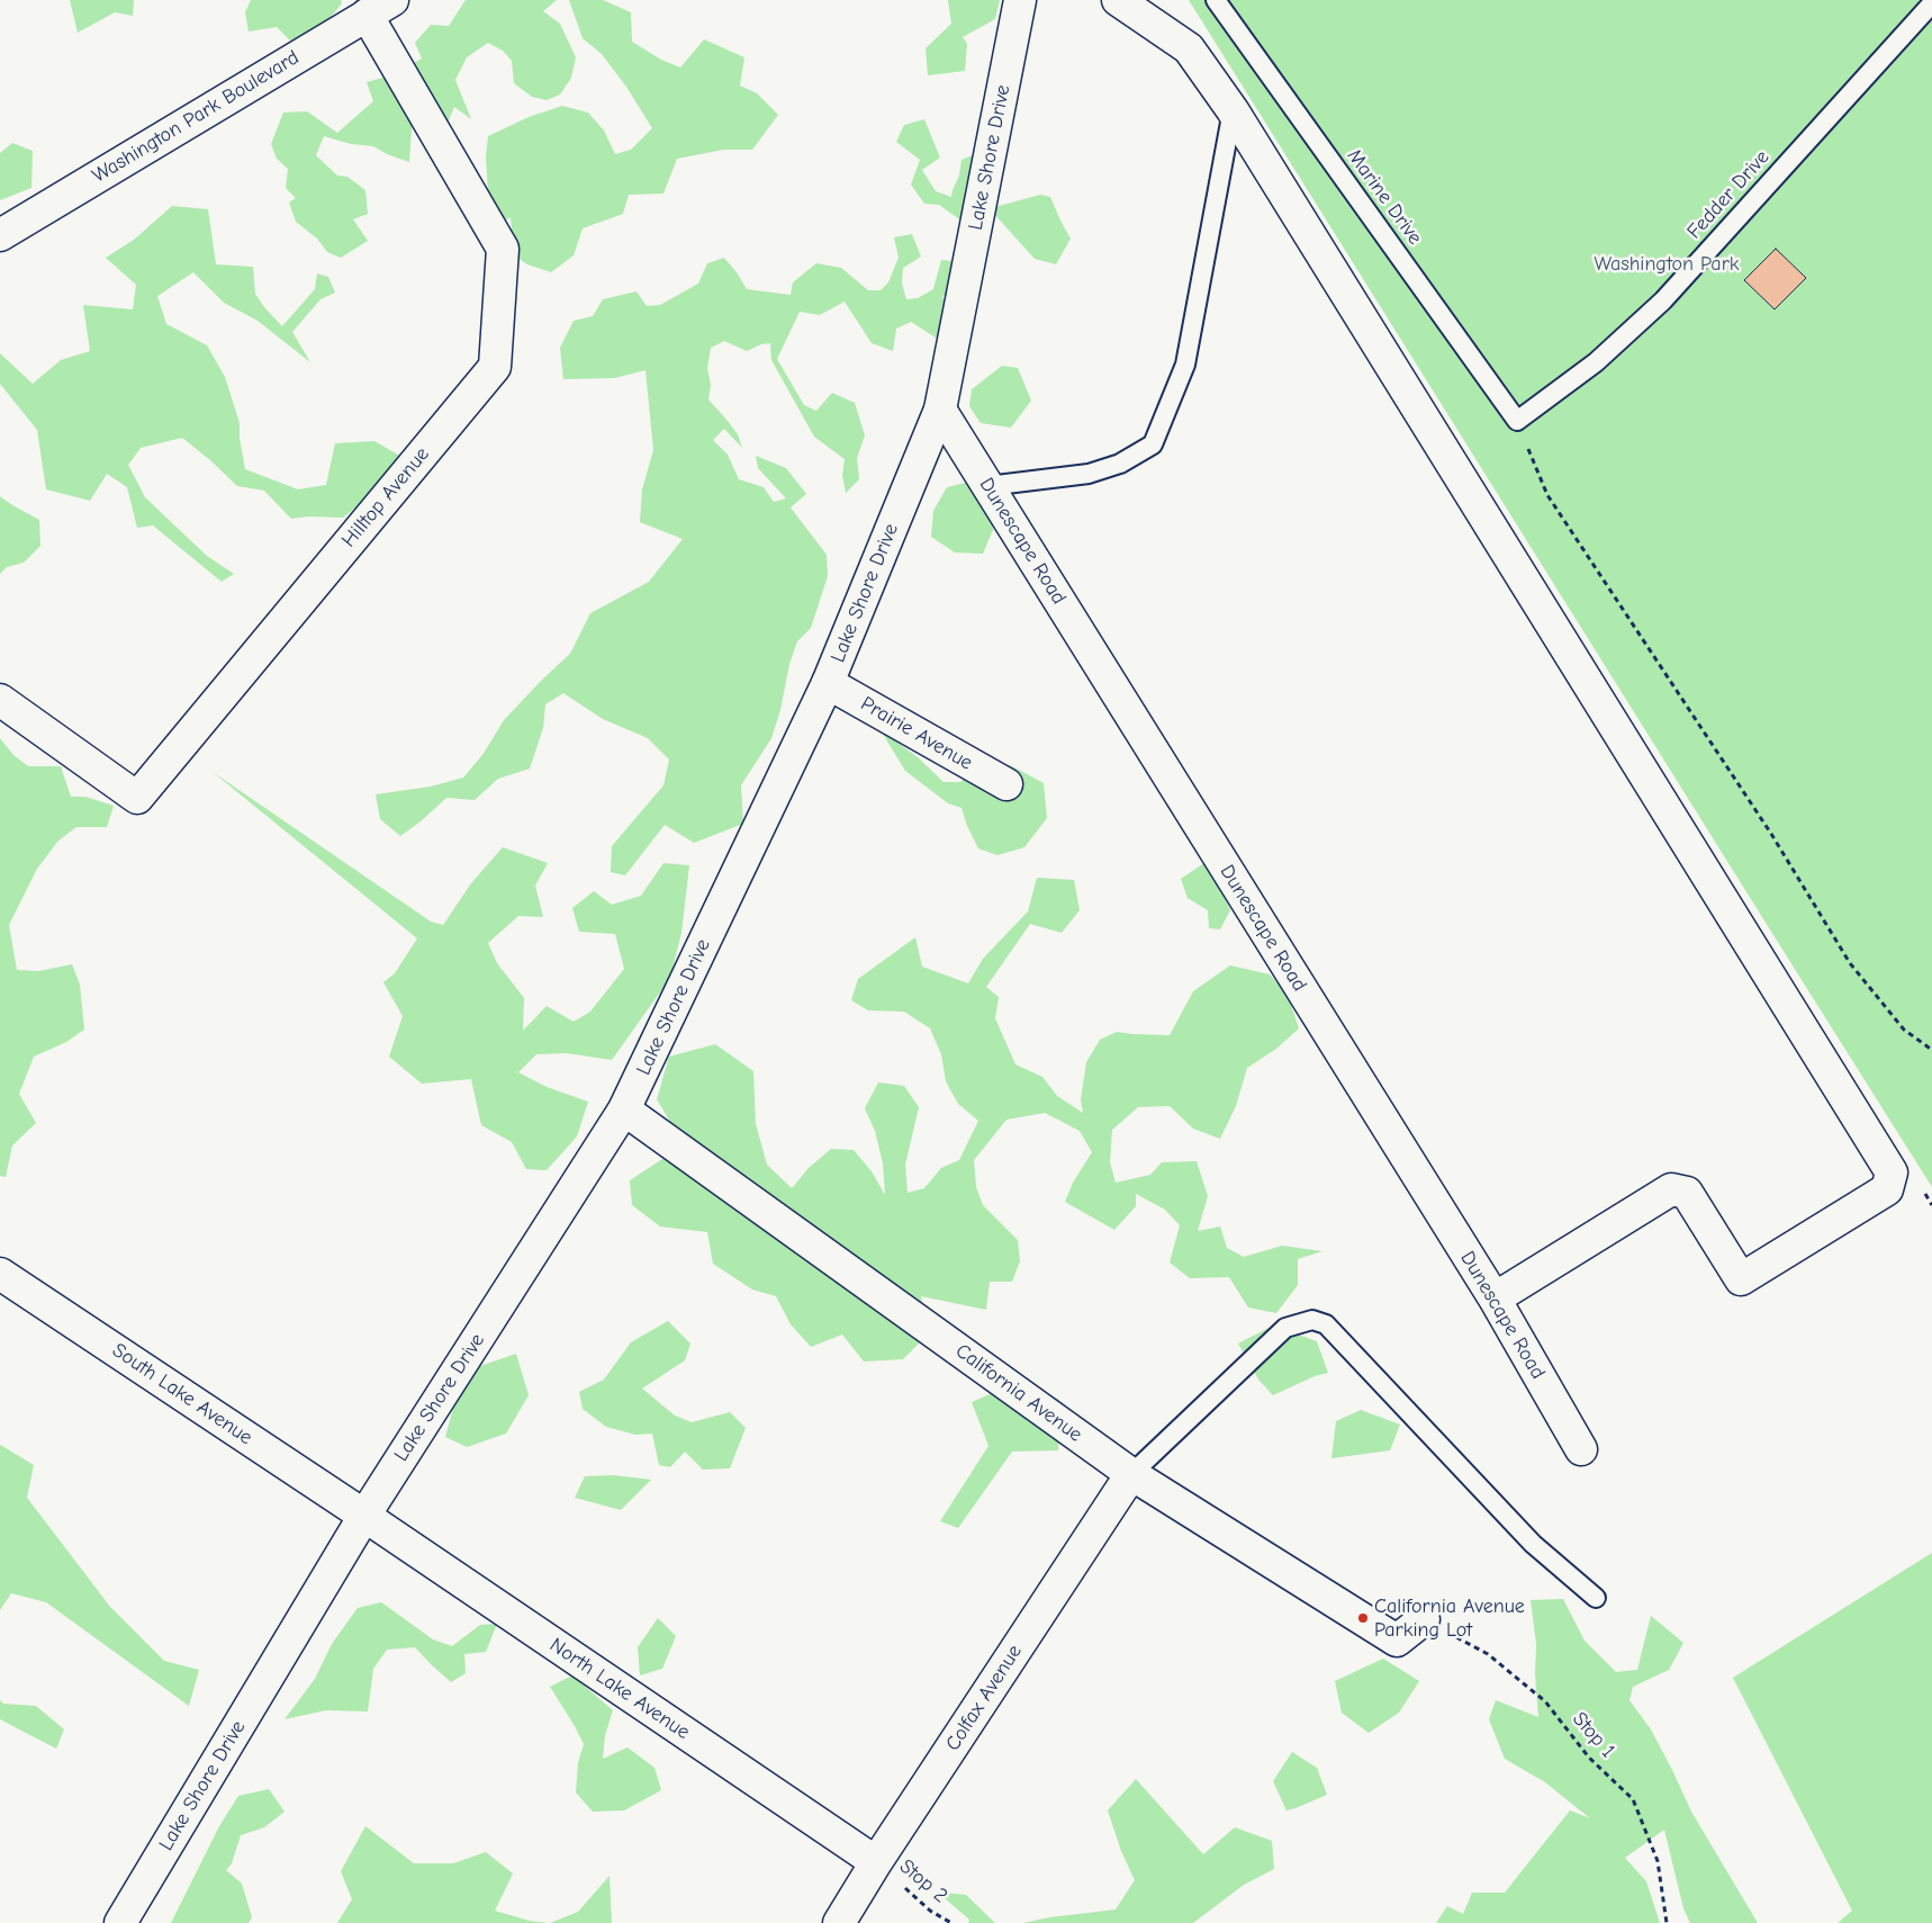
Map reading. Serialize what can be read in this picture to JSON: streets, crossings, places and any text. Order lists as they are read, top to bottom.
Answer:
{
  "streets": {
    "street": [
      "Washington Park Boulevard",
      "Lake Shore Drive",
      "Hilltop Avenue",
      "Dunescape Road",
      "Prairie Avenue",
      "California Avenue",
      "South Lake Avenue",
      "North Lake Avenue",
      "Colfax Avenue"
    ],
    "lane": ["Fedder Drive", "Marine Drive"],
    "path": ["Stop 1", "Stop 2"]
  },
  "crossings": [
    ["Washington Park Boulevard", "Hilltop Avenue"],
    ["Lake Shore Drive", "Dunescape Road"],
    ["Lake Shore Drive", "Prairie Avenue"],
    ["Lake Shore Drive", "California Avenue"],
    ["Lake Shore Drive", "South Lake Avenue"],
    ["Lake Shore Drive", "North Lake Avenue"],
    ["Fedder Drive", "Marine Drive"],
    ["California Avenue", "Colfax Avenue"],
    ["California Avenue", "Stop 1"],
    ["South Lake Avenue", "North Lake Avenue"],
    ["North Lake Avenue", "Colfax Avenue"],
    ["North Lake Avenue", "Stop 2"],
    ["Colfax Avenue", "Stop 2"]
  ],
  "parks": ["Washington Park"],
  "places": ["California Avenue Parking Lot"]
}
